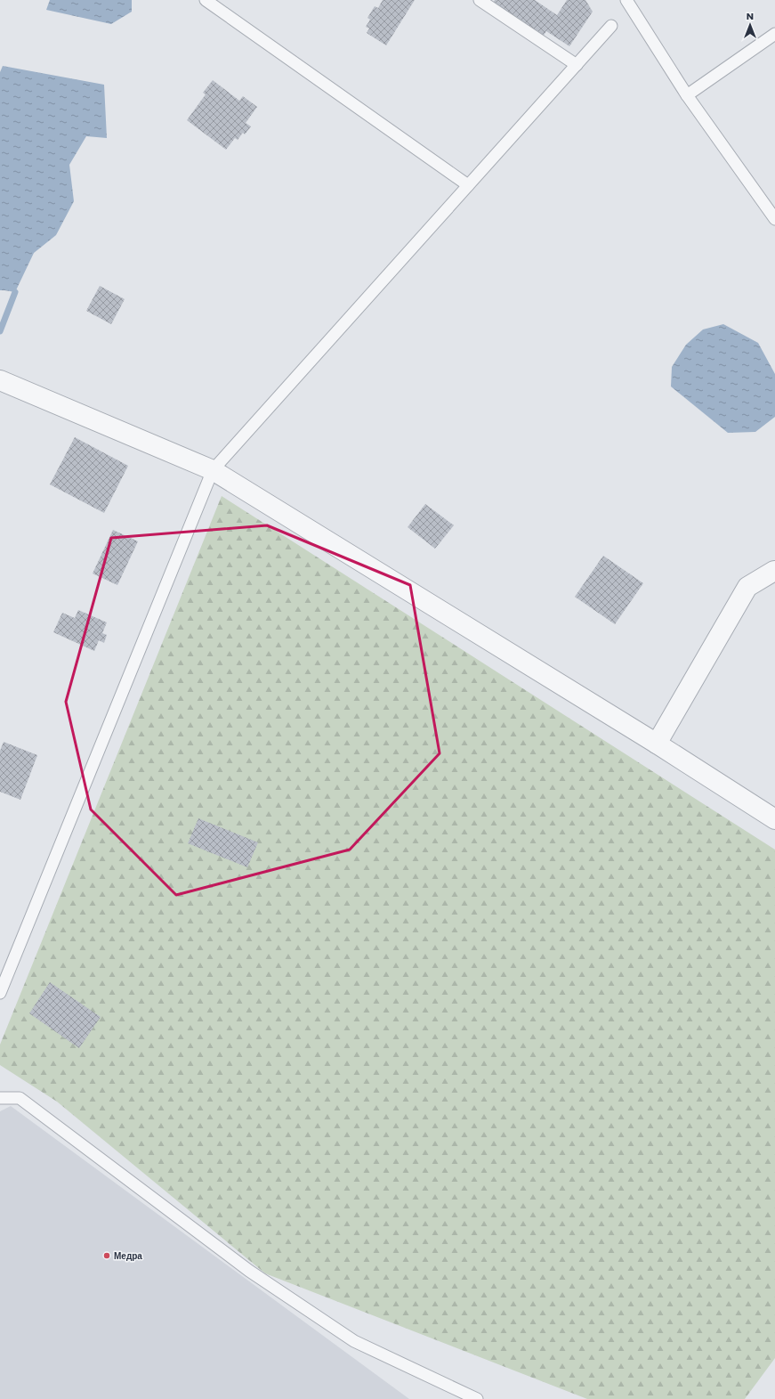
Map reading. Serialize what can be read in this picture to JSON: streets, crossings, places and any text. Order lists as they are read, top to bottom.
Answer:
{
  "places": ["Медра"],
  "north": "top"
}
